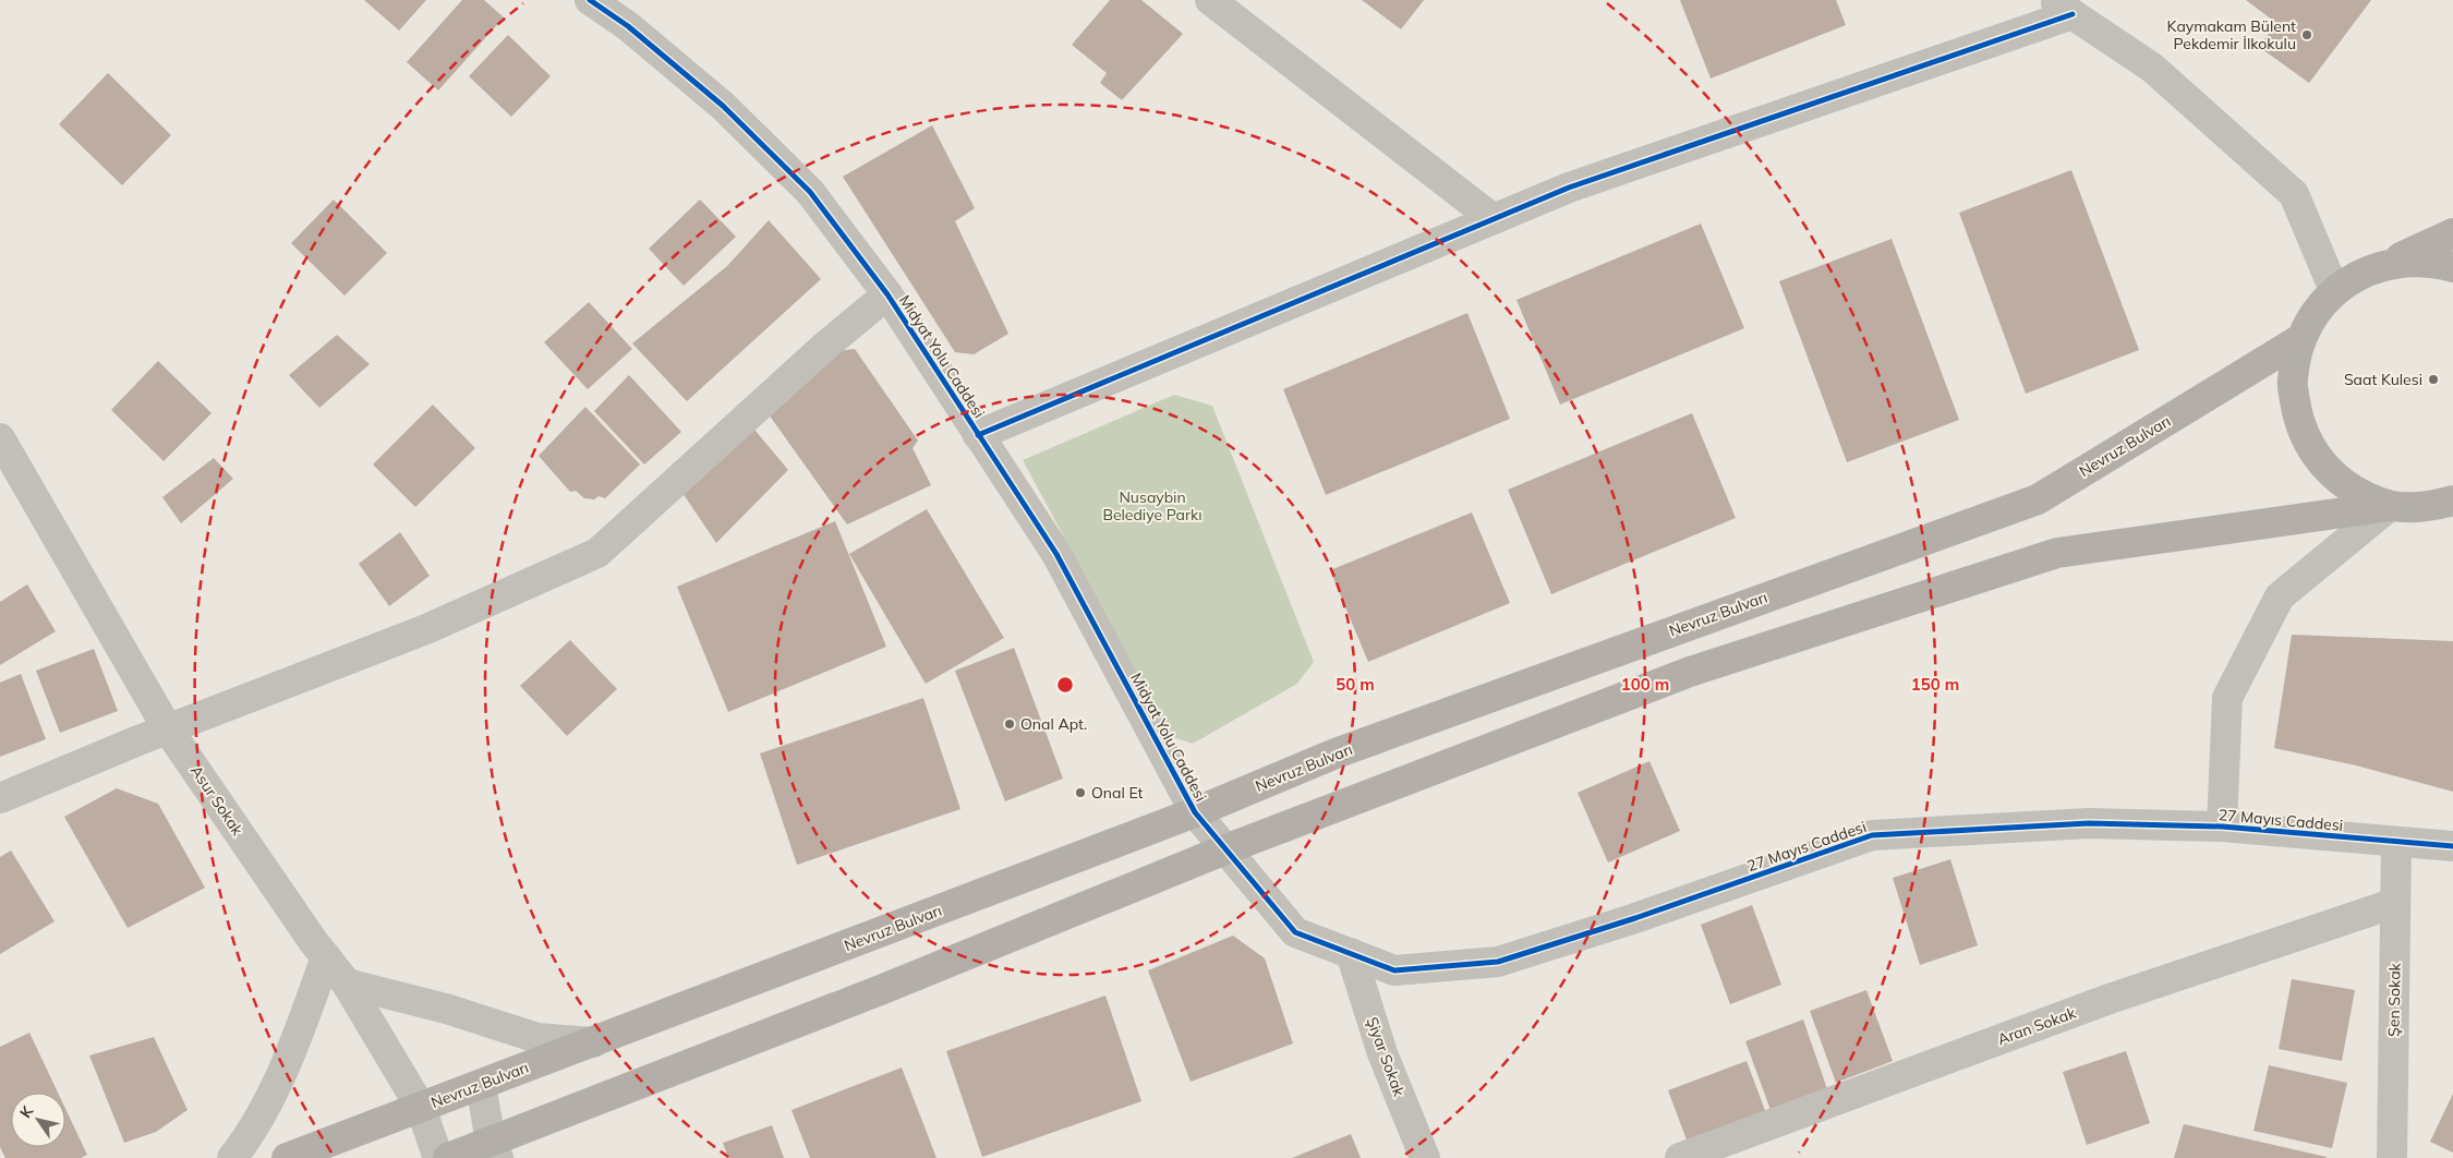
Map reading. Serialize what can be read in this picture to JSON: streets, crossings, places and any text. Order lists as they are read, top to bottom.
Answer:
{
  "streets": {
    "main road": ["Nevruz Bulvarı"],
    "street": [
      "Midyat Yolu Caddesi",
      "Asur Sokak",
      "27 Mayıs Caddesi",
      "Şen Sokak",
      "Aran Sokak",
      "Şiyar Sokak"
    ]
  },
  "crossings": [
    ["Midyat Yolu Caddesi", "Nevruz Bulvarı"],
    ["Midyat Yolu Caddesi", "27 Mayıs Caddesi"],
    ["Nevruz Bulvarı", "Asur Sokak"],
    ["27 Mayıs Caddesi", "Şen Sokak"],
    ["27 Mayıs Caddesi", "Şiyar Sokak"],
    ["Şen Sokak", "Aran Sokak"]
  ],
  "parks": ["Nusaybin Belediye Parkı"],
  "places": [
    "Kaymakam Bülent Pekdemir İlkokulu",
    "Saat Kulesi",
    "Onal Apt.",
    "Onal Et"
  ],
  "north": "top left",
  "rings": ["50 m", "100 m", "150 m"]
}
